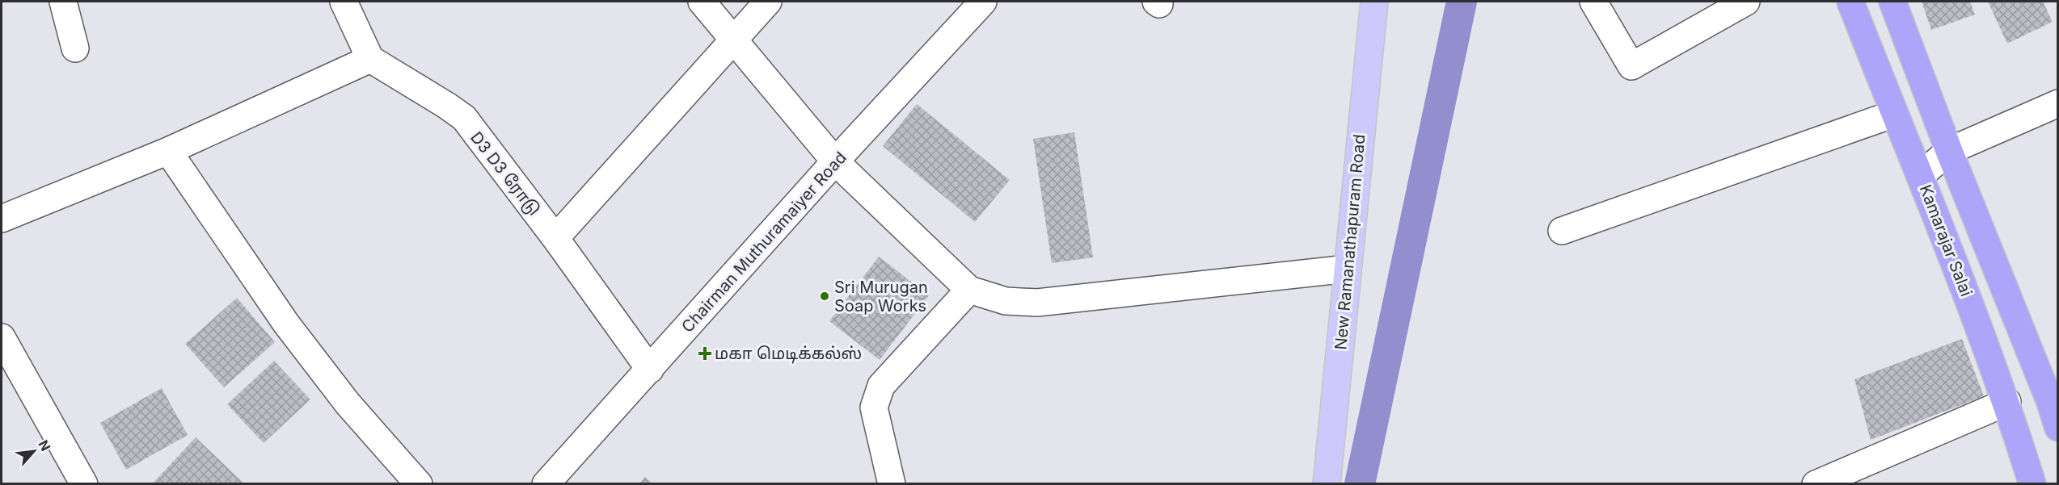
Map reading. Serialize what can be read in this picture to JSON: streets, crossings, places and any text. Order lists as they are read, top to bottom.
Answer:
{
  "streets": {
    "highway": ["Kamarajar Salai"],
    "main road": ["New Ramanathapuram Road"],
    "street": ["D3 D3 ரோடு", "Chairman Muthuramaiyer Road"]
  },
  "crossings": [
    ["D3 D3 ரோடு", "Chairman Muthuramaiyer Road"]
  ],
  "places": {
    "other": ["Sri Murugan Soap Works"],
    "health": ["மகா மெடிக்கல்ஸ்"]
  },
  "north": "top right"
}
